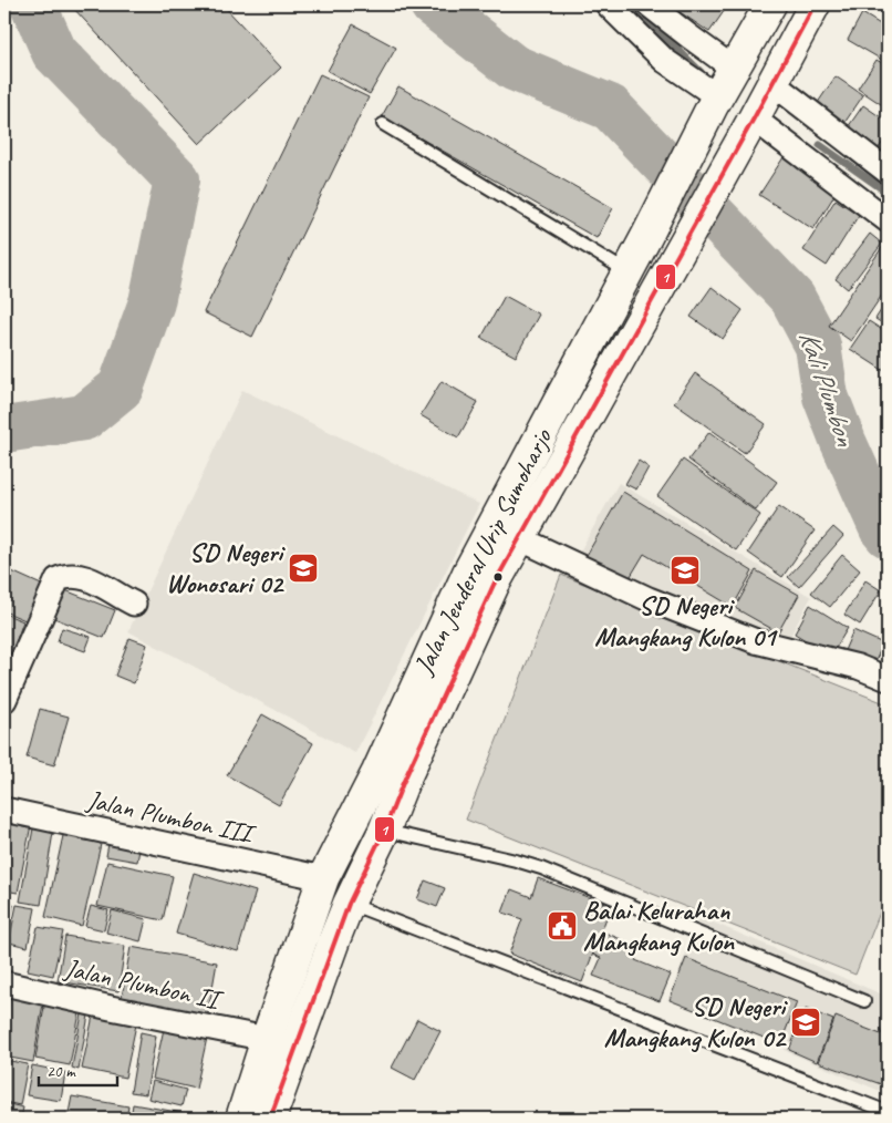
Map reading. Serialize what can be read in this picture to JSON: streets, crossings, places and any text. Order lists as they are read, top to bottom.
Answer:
{
  "streets": {
    "highway": ["Jalan Jenderal Urip Sumoharjo"],
    "street": ["Jalan Plumbon III", "Jalan Plumbon II"]
  },
  "crossings": [
    ["Jalan Jenderal Urip Sumoharjo", "Jalan Plumbon III"],
    ["Jalan Jenderal Urip Sumoharjo", "Jalan Plumbon II"]
  ],
  "water": ["Kali Plumbon"],
  "places": {
    "school or university": ["SD Negeri Wonosari 02", "SD Negeri Mangkang Kulon 01", "SD Negeri Mangkang Kulon 02"],
    "public building": ["Balai Kelurahan Mangkang Kulon"]
  },
  "lines": ["transit line 1"],
  "scale_bar": "20 m"
}
